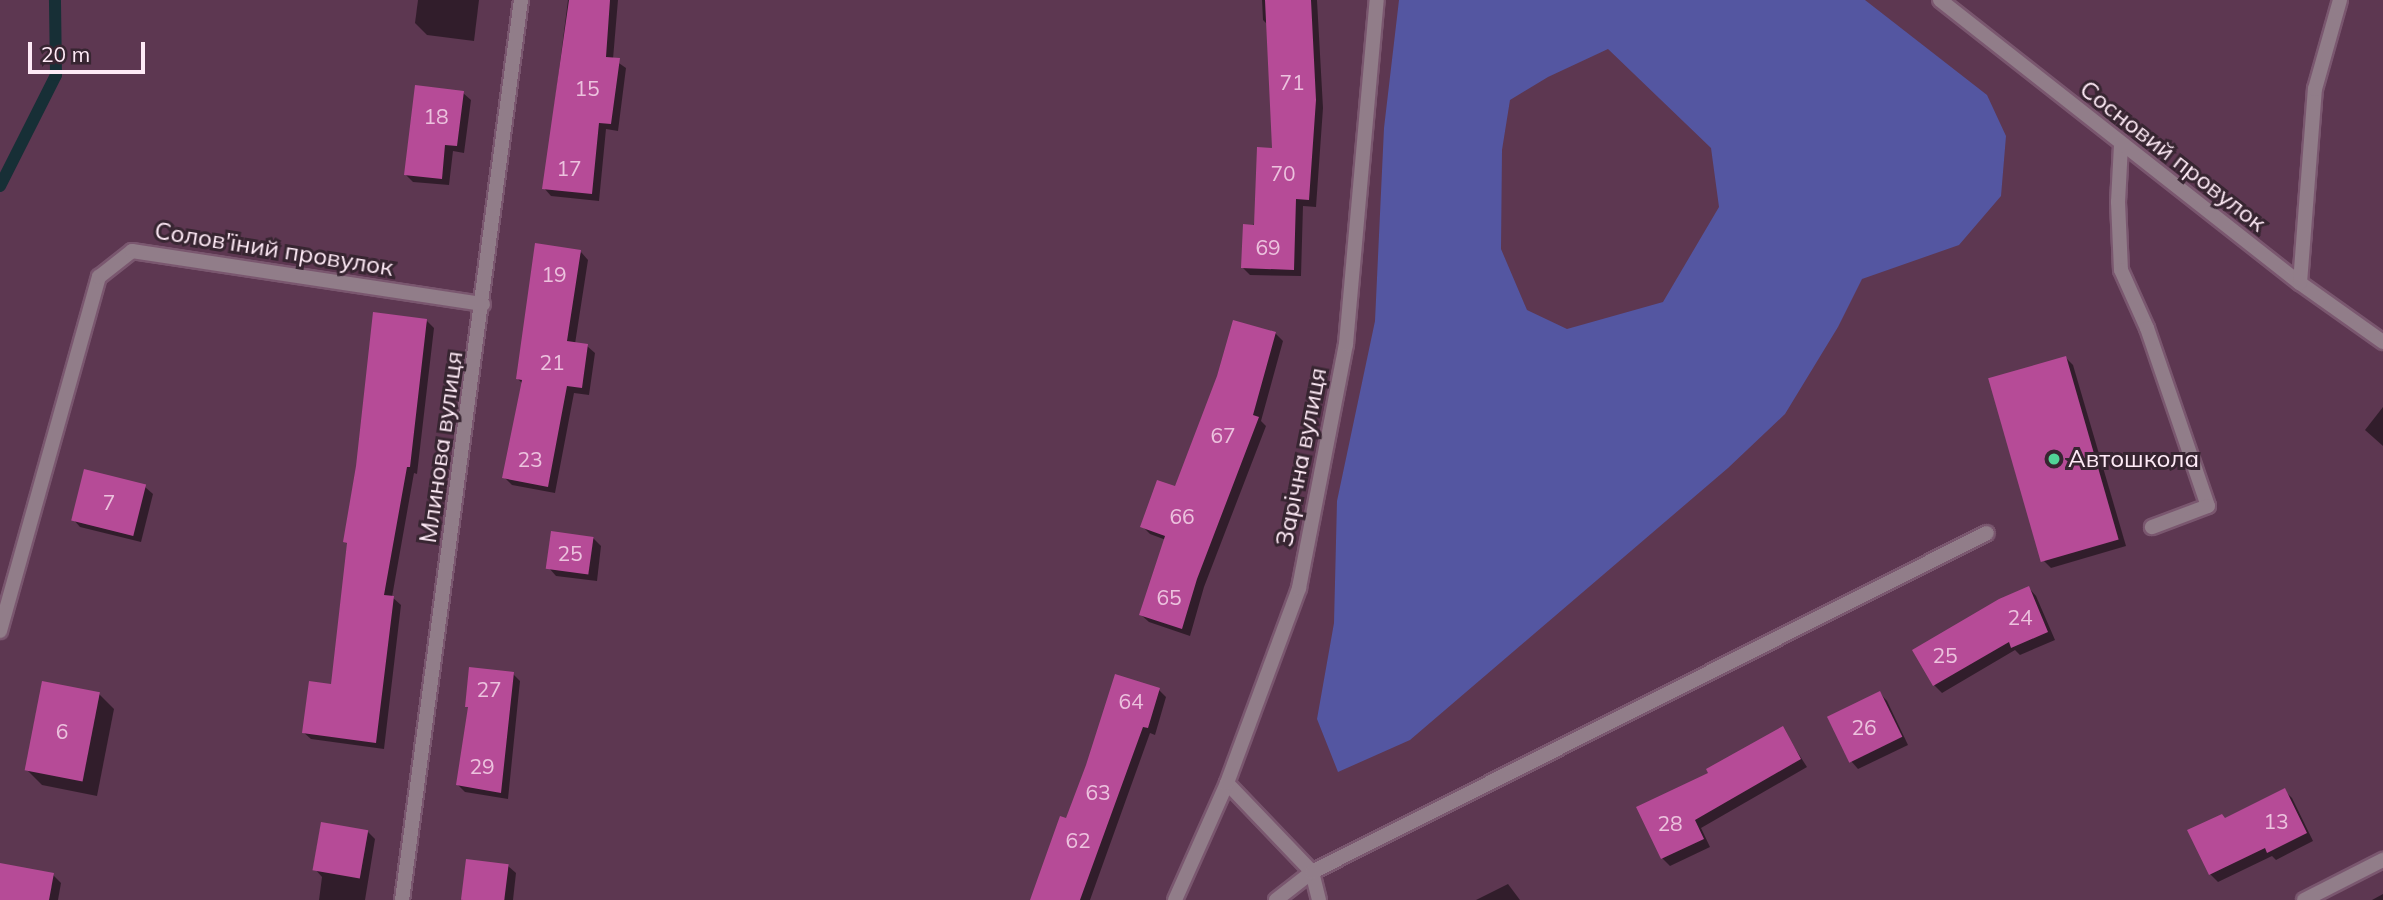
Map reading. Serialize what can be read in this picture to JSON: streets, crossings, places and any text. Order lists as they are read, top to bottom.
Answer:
{
  "streets": {
    "street": [
      "Сосновий провулок",
      "Солов'їний провулок",
      "Млинова вулиця",
      "Зарічна вулиця"
    ]
  },
  "crossings": [
    ["Солов'їний провулок", "Млинова вулиця"]
  ],
  "places": ["Автошкола"],
  "house_numbers": [
    "71",
    "15",
    "18",
    "17",
    "70",
    "69",
    "19",
    "21",
    "67",
    "23",
    "7",
    "66",
    "25",
    "65",
    "24",
    "25",
    "27",
    "64",
    "26",
    "6",
    "29",
    "63",
    "13",
    "28",
    "62"
  ],
  "scale_bar": "20 m"
}
